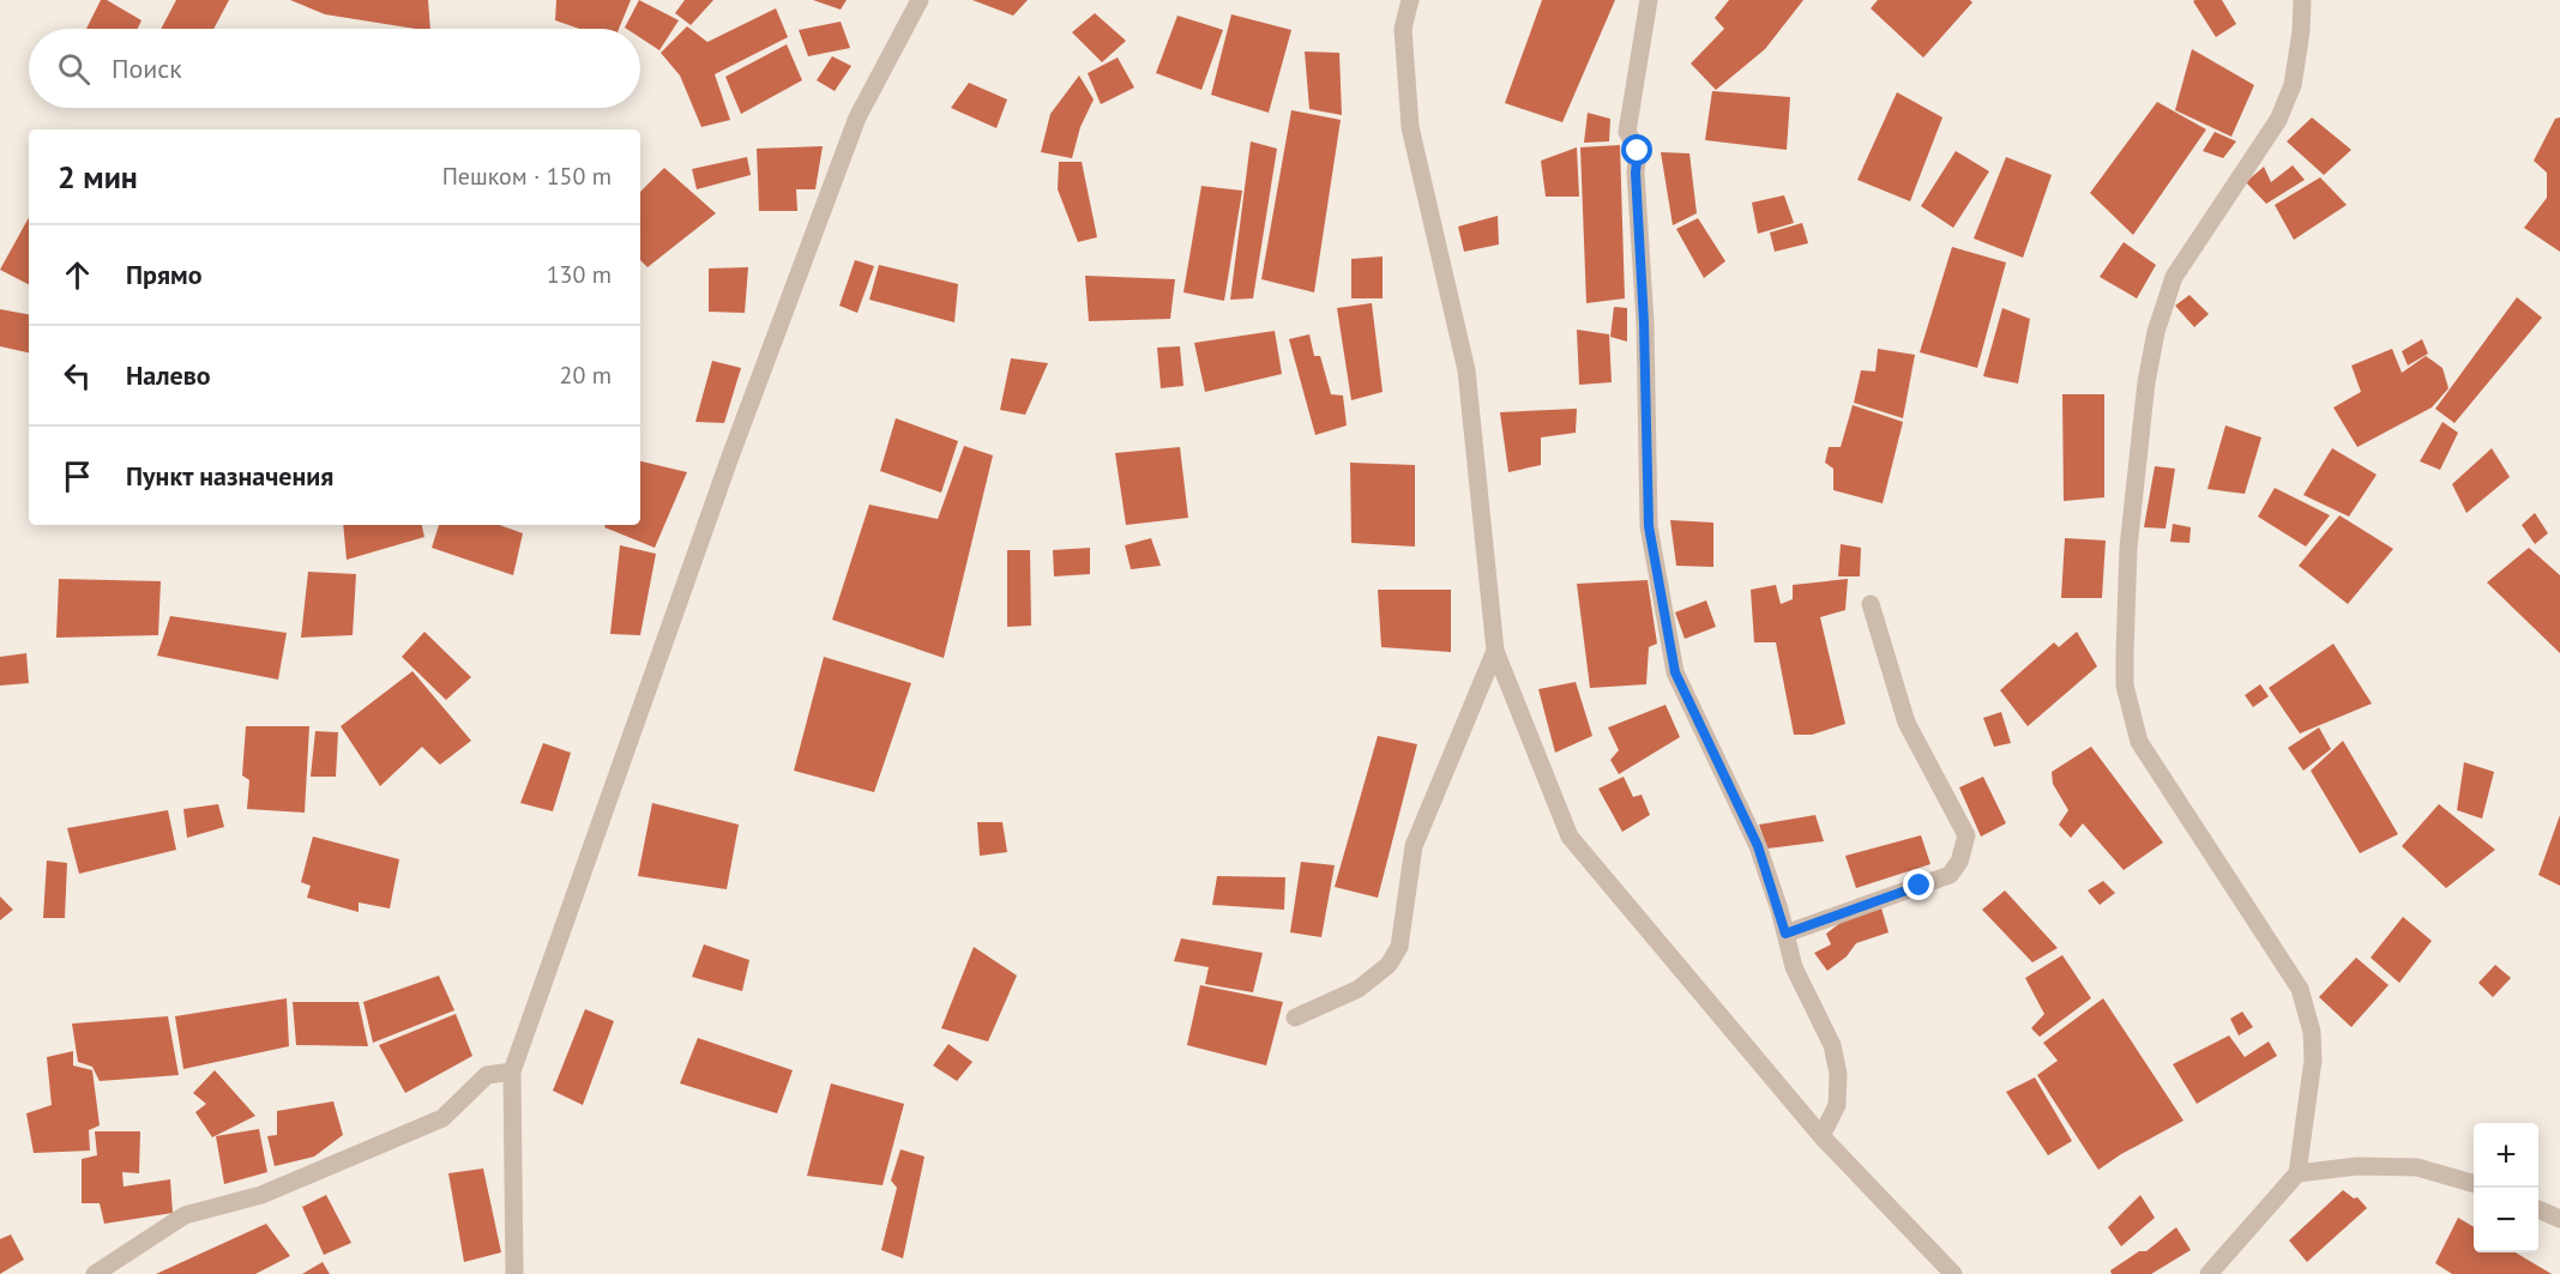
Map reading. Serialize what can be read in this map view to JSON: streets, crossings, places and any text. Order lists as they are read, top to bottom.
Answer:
{
  "page": {
    "search": "Поиск",
    "heading": ["2 мин", "Пешком · 150 m"],
    "list": [
      ["Прямо", "130 m"],
      ["Налево", "20 m"],
      "Пункт назначения"
    ],
    "map_buttons": ["+", "−"]
  }
}
